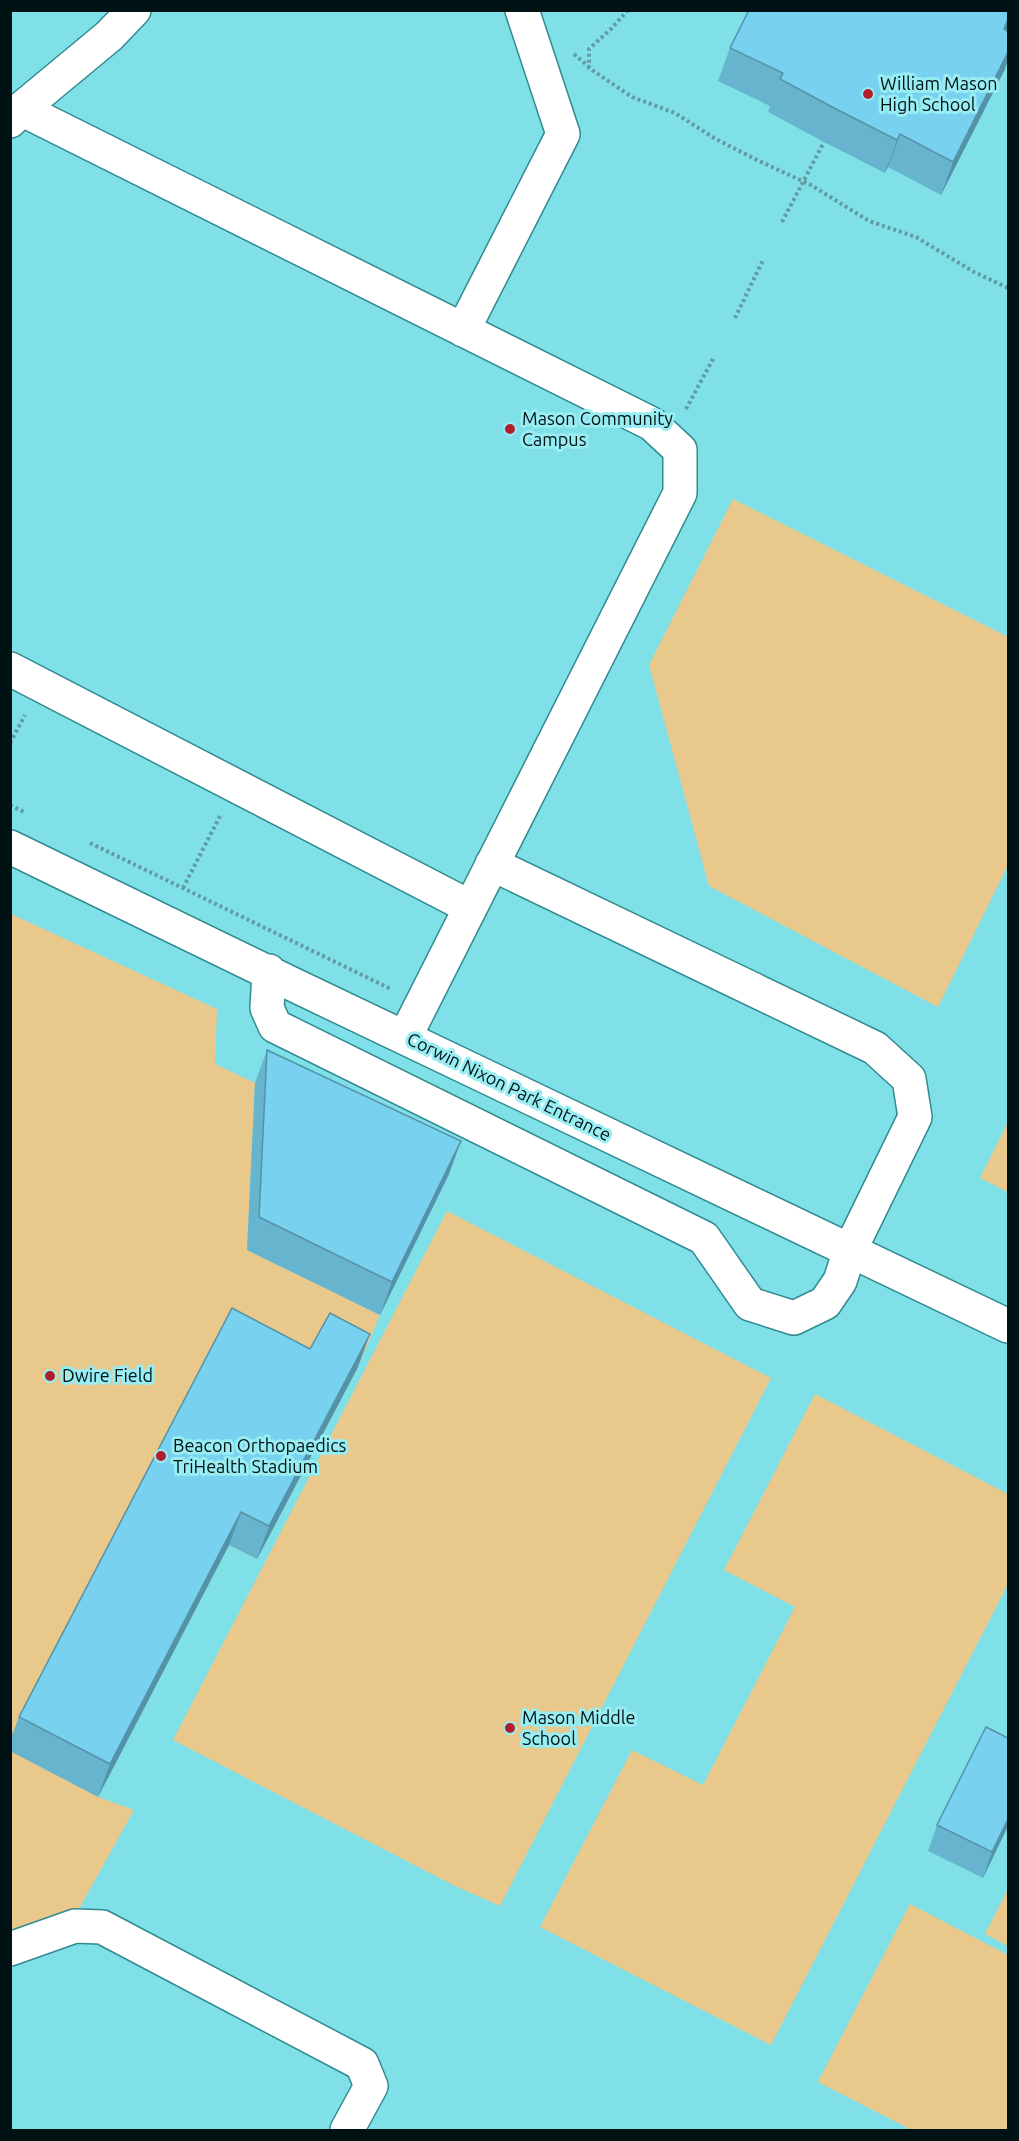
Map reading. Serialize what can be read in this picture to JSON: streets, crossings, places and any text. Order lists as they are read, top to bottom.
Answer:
{
  "streets": {
    "street": ["Corwin Nixon Park Entrance"]
  },
  "places": [
    "William Mason High School",
    "Mason Community Campus",
    "Dwire Field",
    "Beacon Orthopaedics TriHealth Stadium",
    "Mason Middle School"
  ]
}
